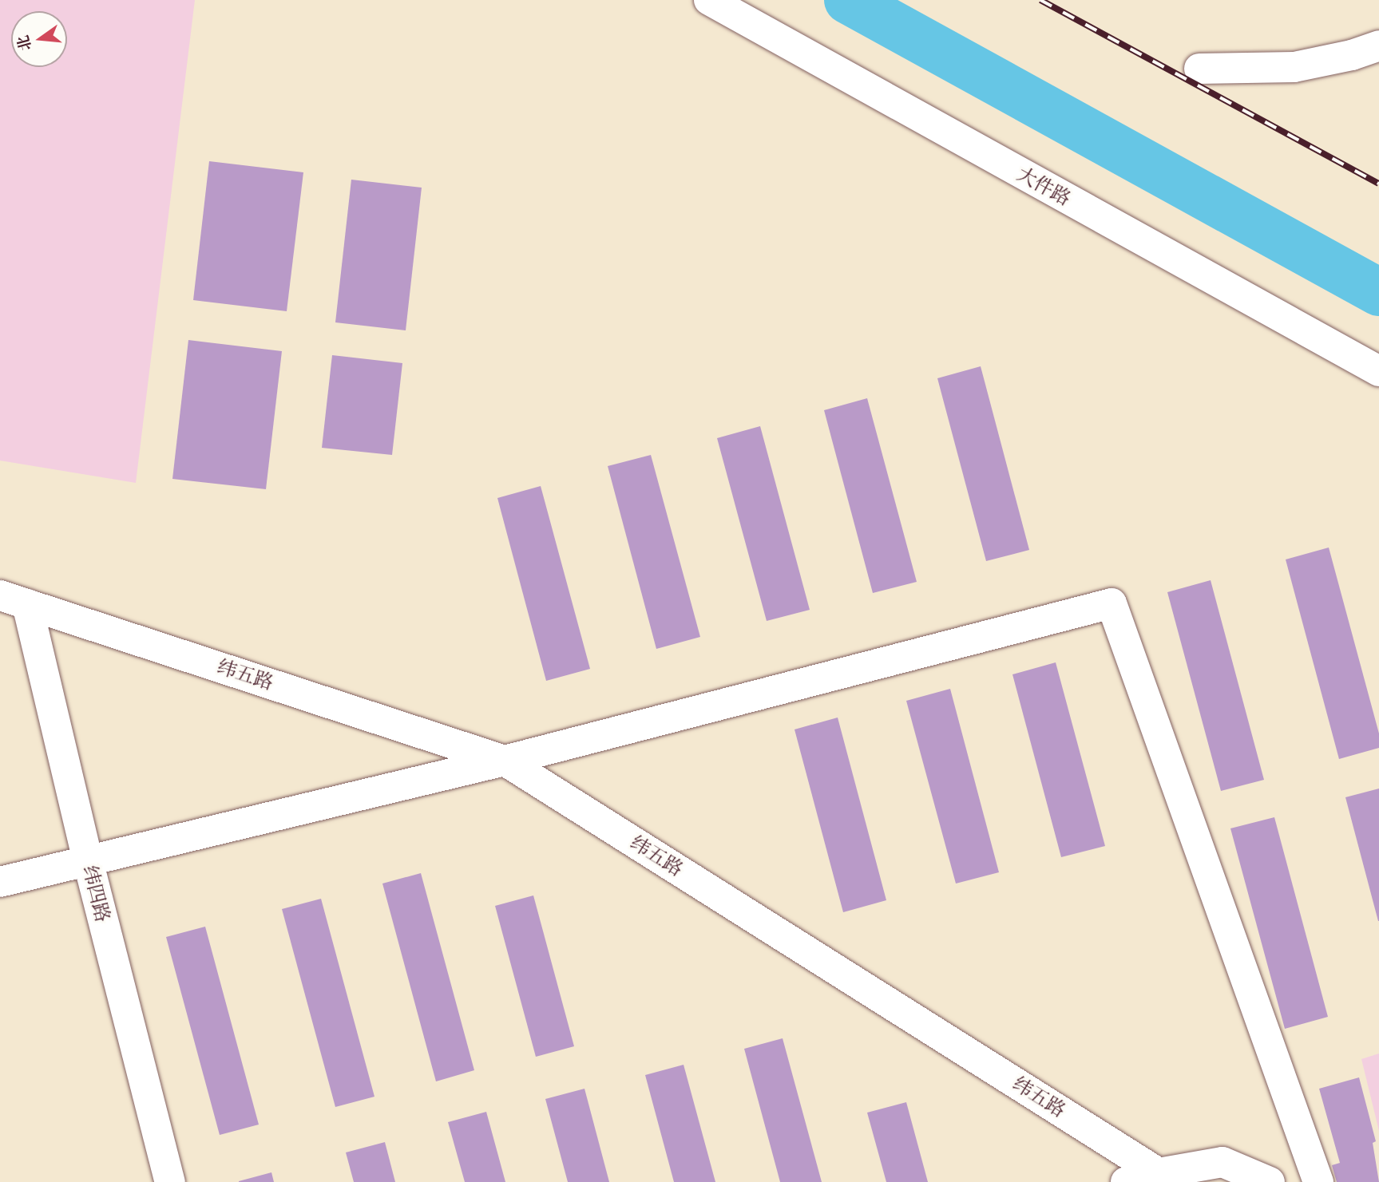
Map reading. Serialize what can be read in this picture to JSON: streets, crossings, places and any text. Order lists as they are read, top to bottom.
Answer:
{
  "streets": {
    "street": ["大件路", "纬五路", "纬四路"]
  },
  "crossings": [
    ["纬五路", "纬四路"]
  ],
  "north": "left"
}
